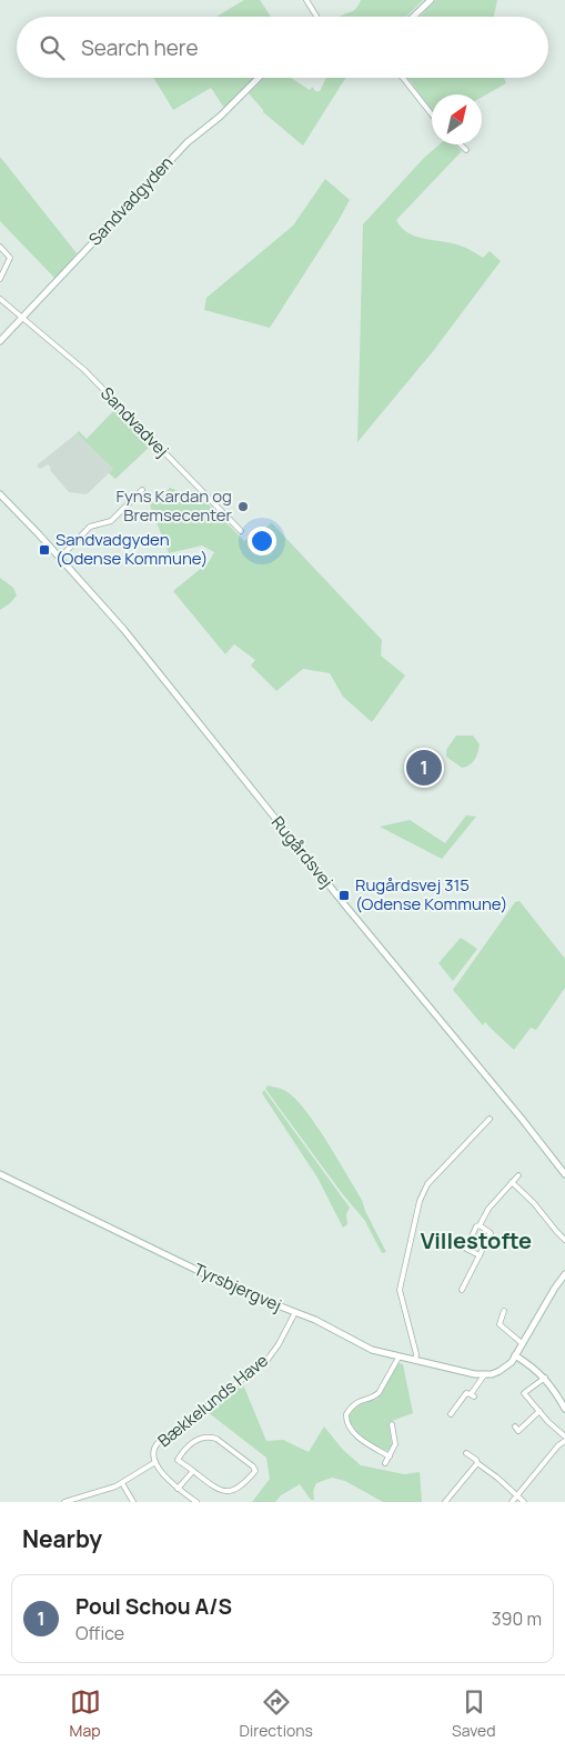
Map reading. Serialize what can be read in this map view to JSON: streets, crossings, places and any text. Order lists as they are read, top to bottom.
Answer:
{
  "streets": {
    "street": [
      "Sandvadgyden",
      "Sandvadvej",
      "Rugårdsvej",
      "Tyrsbjergvej",
      "Bækkelunds Have"
    ]
  },
  "crossings": [
    ["Sandvadgyden", "Sandvadvej"],
    ["Tyrsbjergvej", "Bækkelunds Have"]
  ],
  "districts": ["Villestofte"],
  "places": {
    "other": ["Fyns Kardan og Bremsecenter"],
    "transit": ["Sandvadgyden (Odense Kommune)", "Rugårdsvej 315 (Odense Kommune)"]
  },
  "north": "top right",
  "page": {
    "search": "Search here",
    "pins": "1",
    "heading": "Nearby",
    "list": [
      {
        "mark": "1",
        "name": "Poul Schou A/S",
        "note": "Office",
        "value": "390 m"
      }
    ],
    "nav": ["Map", "Directions", "Saved"]
  }
}
